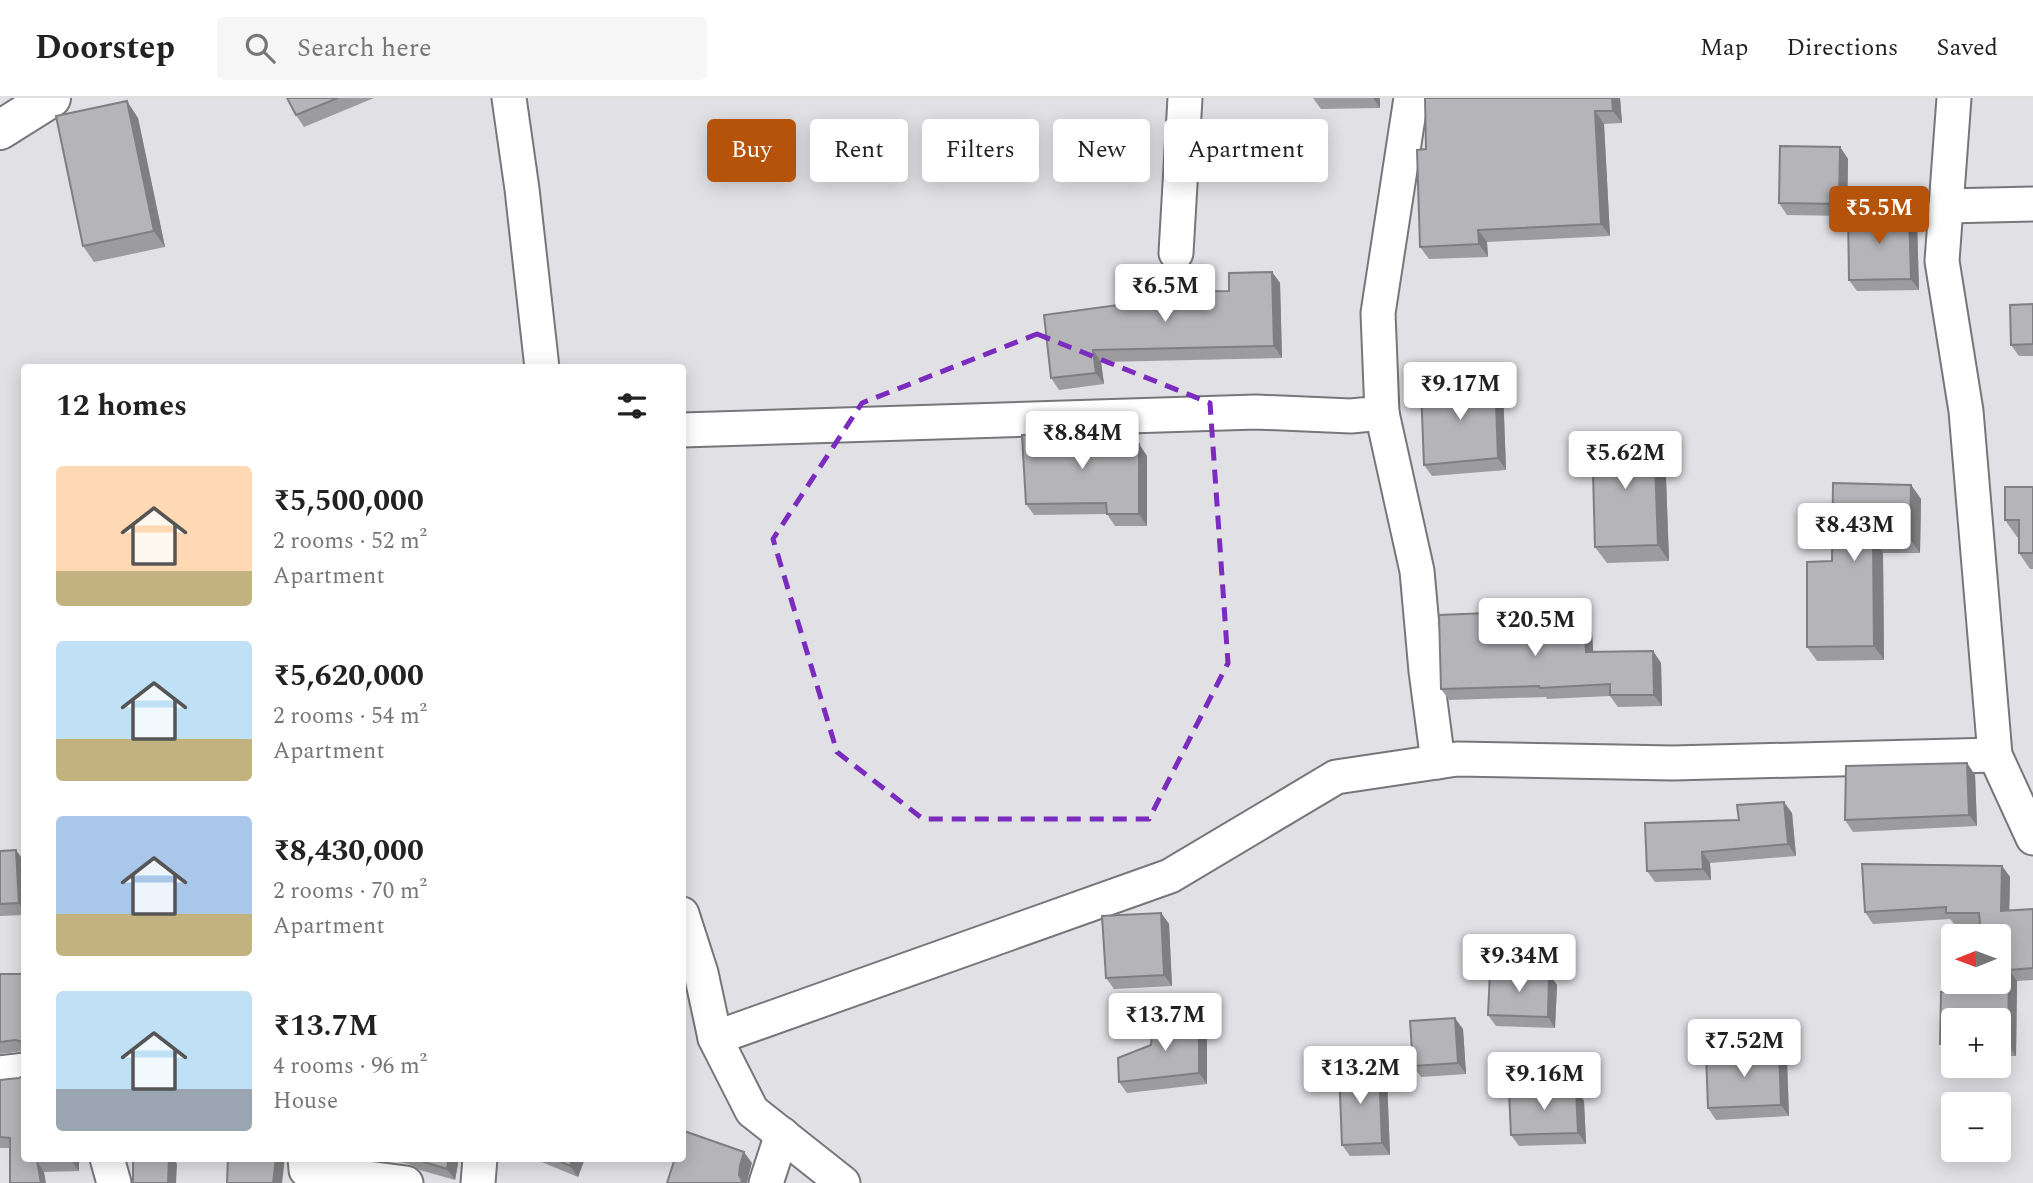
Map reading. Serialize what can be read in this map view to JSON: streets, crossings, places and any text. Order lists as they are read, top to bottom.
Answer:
{
  "north": "left",
  "page": {
    "header": "Doorstep",
    "search": "Search here",
    "nav": ["Map", "Directions", "Saved"],
    "chip": [
      "Buy",
      "Rent",
      "Filters",
      "New",
      "Apartment"
    ],
    "price": [
      "₹5.5M",
      "₹6.5M",
      "₹9.17M",
      "₹8.84M",
      "₹5.62M",
      "₹8.43M",
      "₹20.5M",
      "₹9.34M",
      "₹13.7M",
      "₹7.52M",
      "₹13.2M",
      "₹9.16M"
    ],
    "heading": "12 homes",
    "list": [
      {
        "name": "₹5,500,000",
        "note": "2 rooms · 52 m² · Apartment"
      },
      {
        "name": "₹5,620,000",
        "note": "2 rooms · 54 m² · Apartment"
      },
      {
        "name": "₹8,430,000",
        "note": "2 rooms · 70 m² · Apartment"
      },
      {
        "name": "₹13.7M",
        "note": "4 rooms · 96 m² · House"
      }
    ],
    "map_buttons": ["+", "−"]
  }
}
